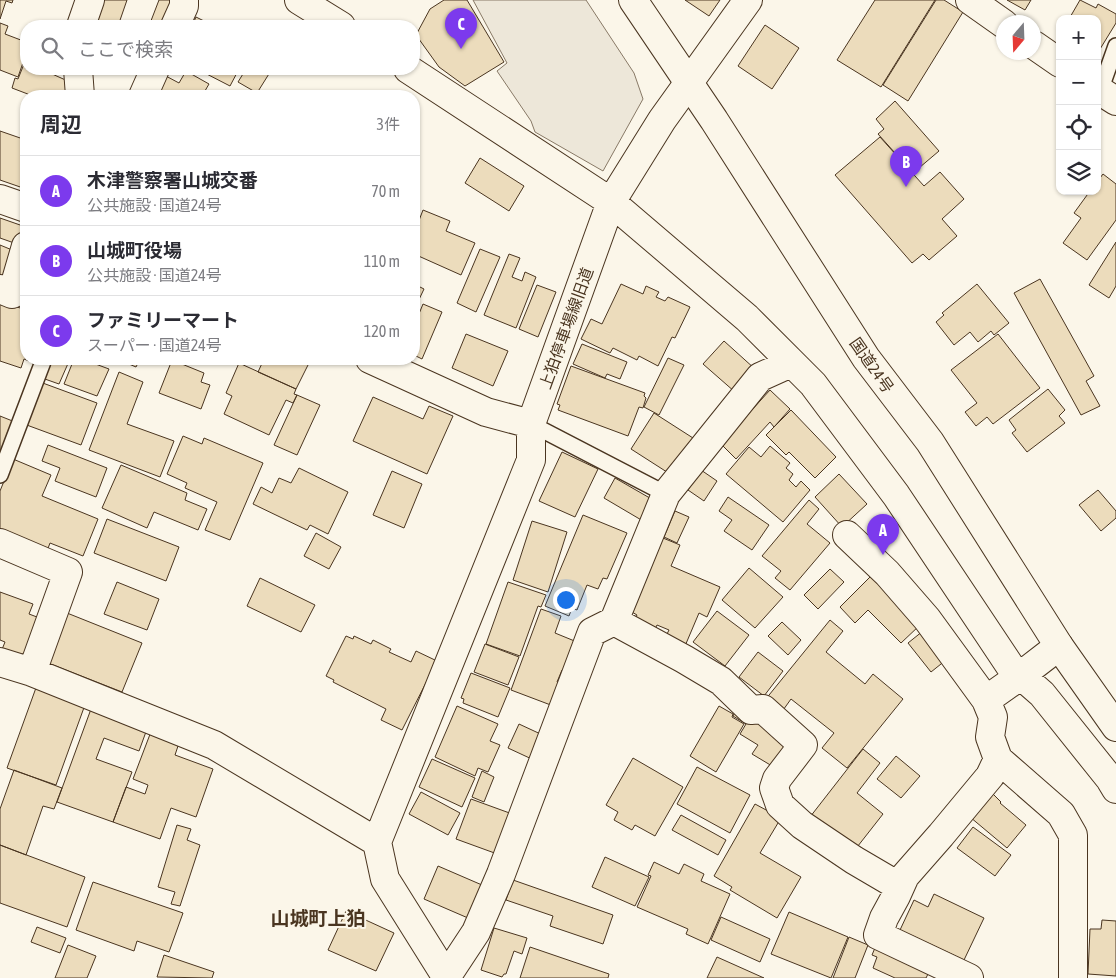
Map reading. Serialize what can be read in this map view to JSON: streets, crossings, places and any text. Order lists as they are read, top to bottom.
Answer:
{
  "streets": {
    "main road": ["上狛停車場線旧道", "国道24号"]
  },
  "crossings": [
    ["上狛停車場線旧道", "国道24号"]
  ],
  "districts": ["山城町上狛"],
  "north": "bottom",
  "page": {
    "pins": ["C", "B", "A"],
    "map_buttons": ["+", "−"],
    "search": "ここで検索",
    "heading": ["周辺", "3件"],
    "list": [
      {
        "mark": "A",
        "name": "木津警察署山城交番",
        "note": "公共施設 · 国道24号",
        "value": "70 m"
      },
      {
        "mark": "B",
        "name": "山城町役場",
        "note": "公共施設 · 国道24号",
        "value": "110 m"
      },
      {
        "mark": "C",
        "name": "ファミリーマート",
        "note": "スーパー · 国道24号",
        "value": "120 m"
      }
    ]
  }
}
